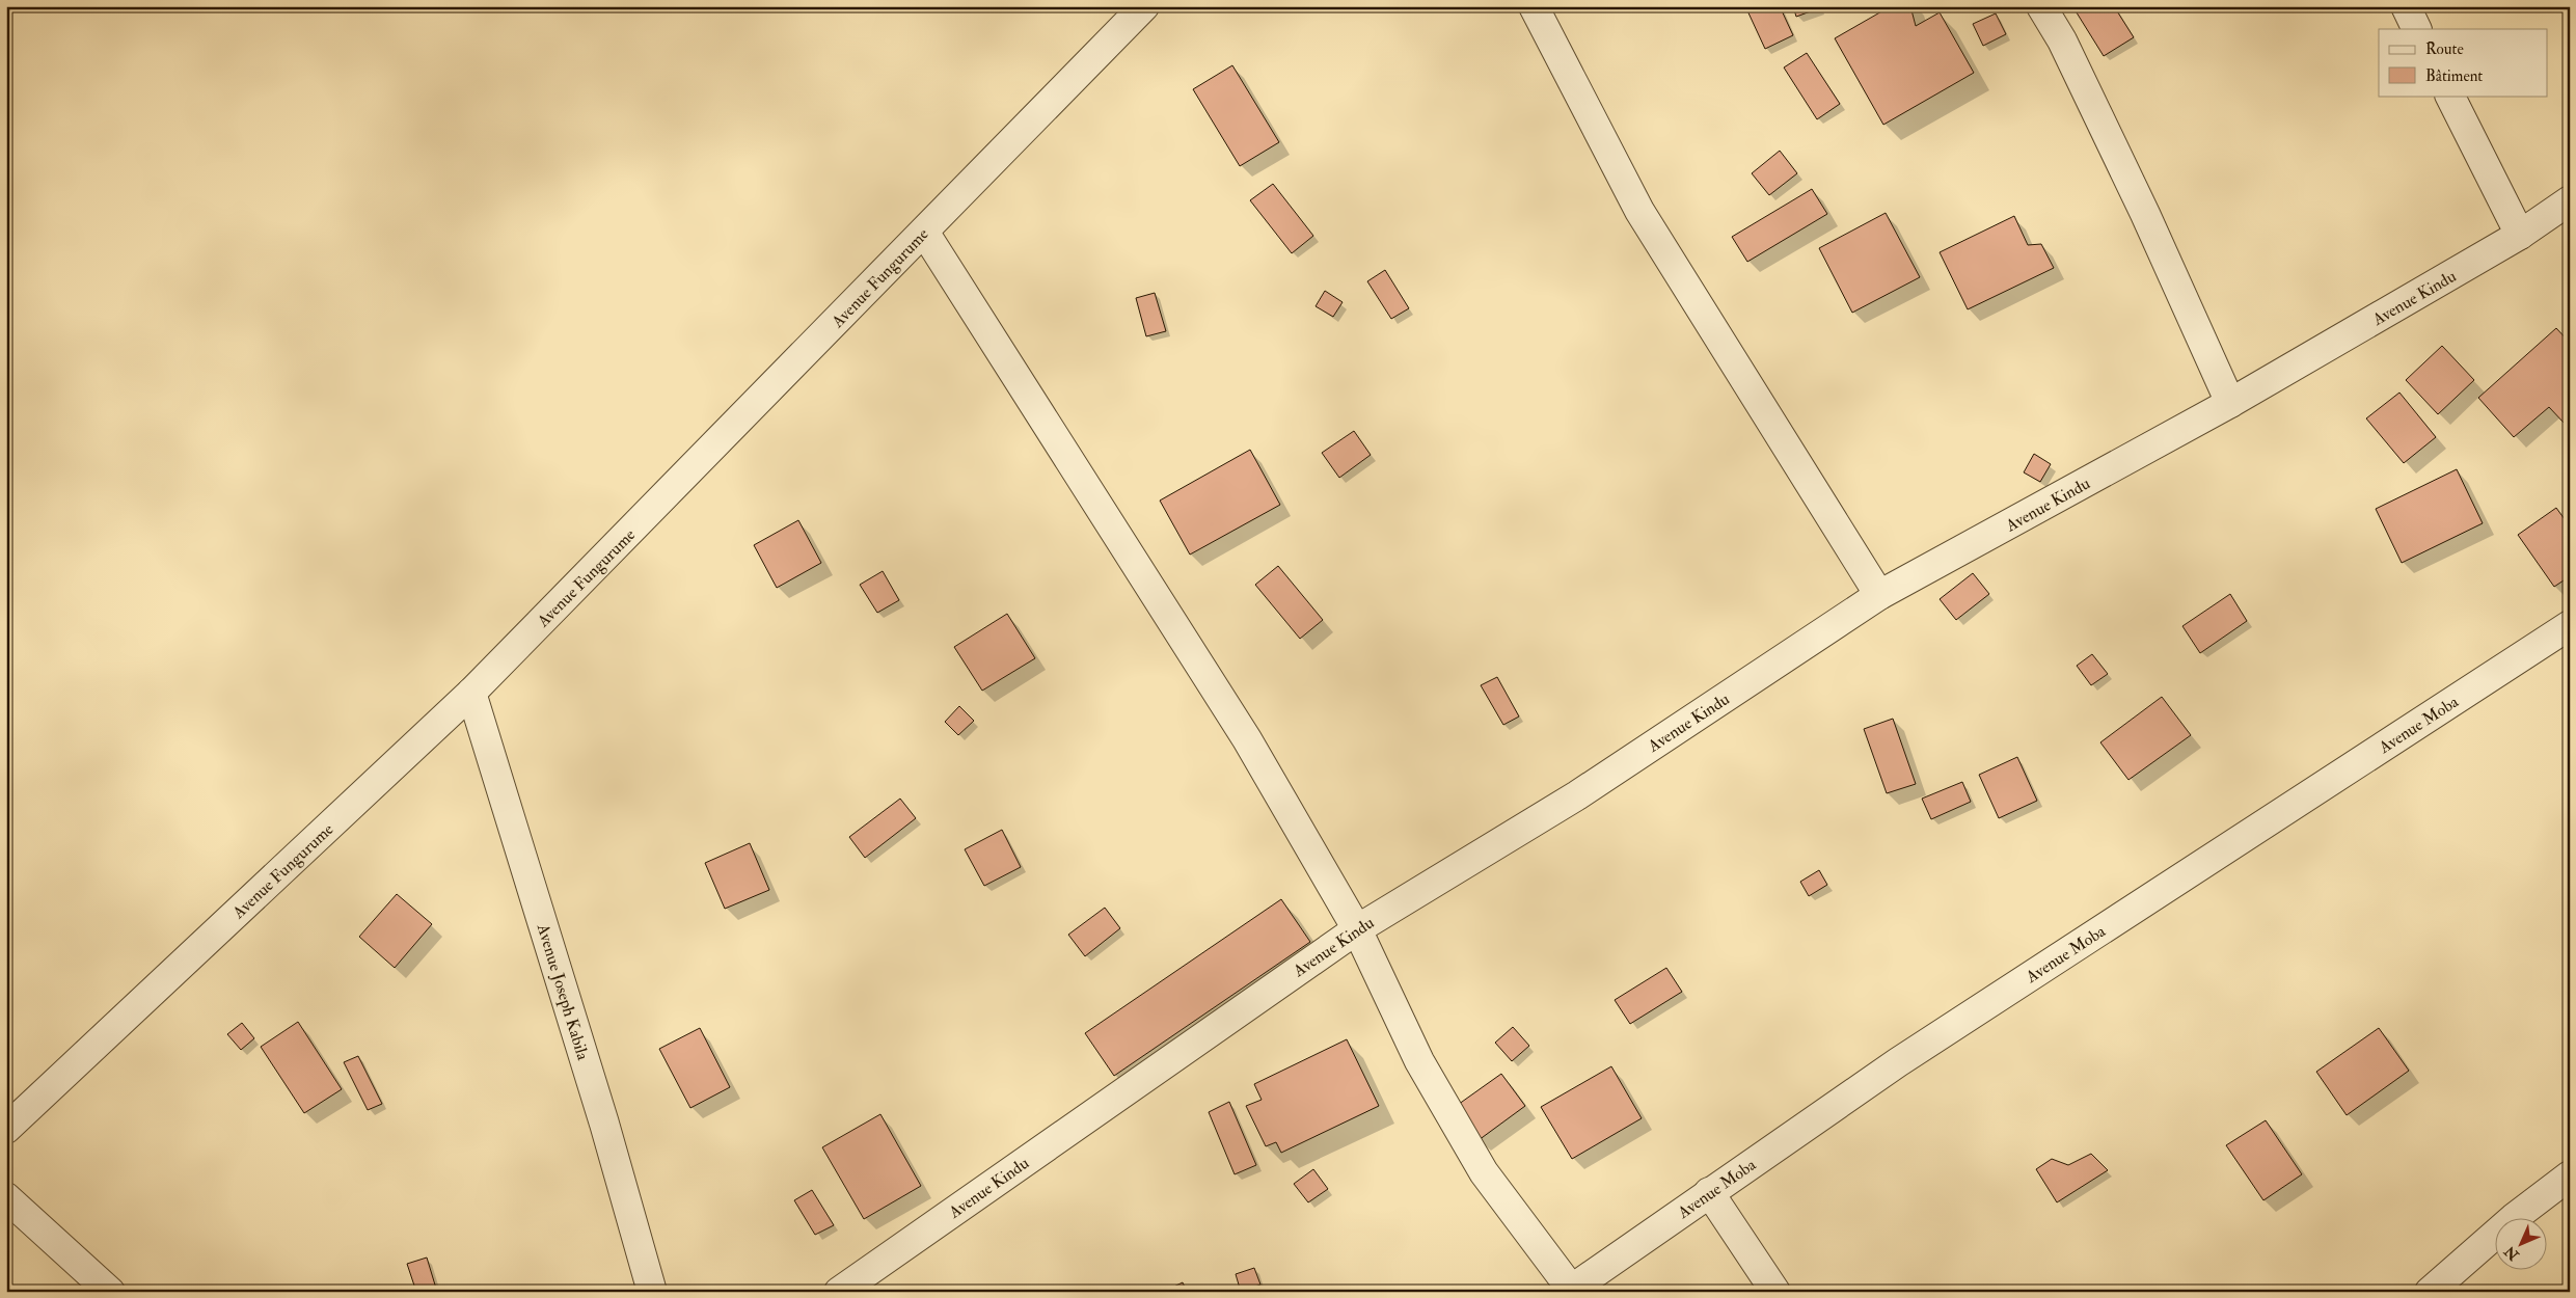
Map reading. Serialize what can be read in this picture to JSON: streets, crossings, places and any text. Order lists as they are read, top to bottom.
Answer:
{
  "streets": {
    "street": [
      "Avenue Fungurume",
      "Avenue Kindu",
      "Avenue Moba",
      "Avenue Joseph Kabila"
    ]
  },
  "crossings": [
    ["Avenue Fungurume", "Avenue Joseph Kabila"]
  ],
  "legend": ["Route", "Bâtiment"],
  "north": "bottom left"
}
